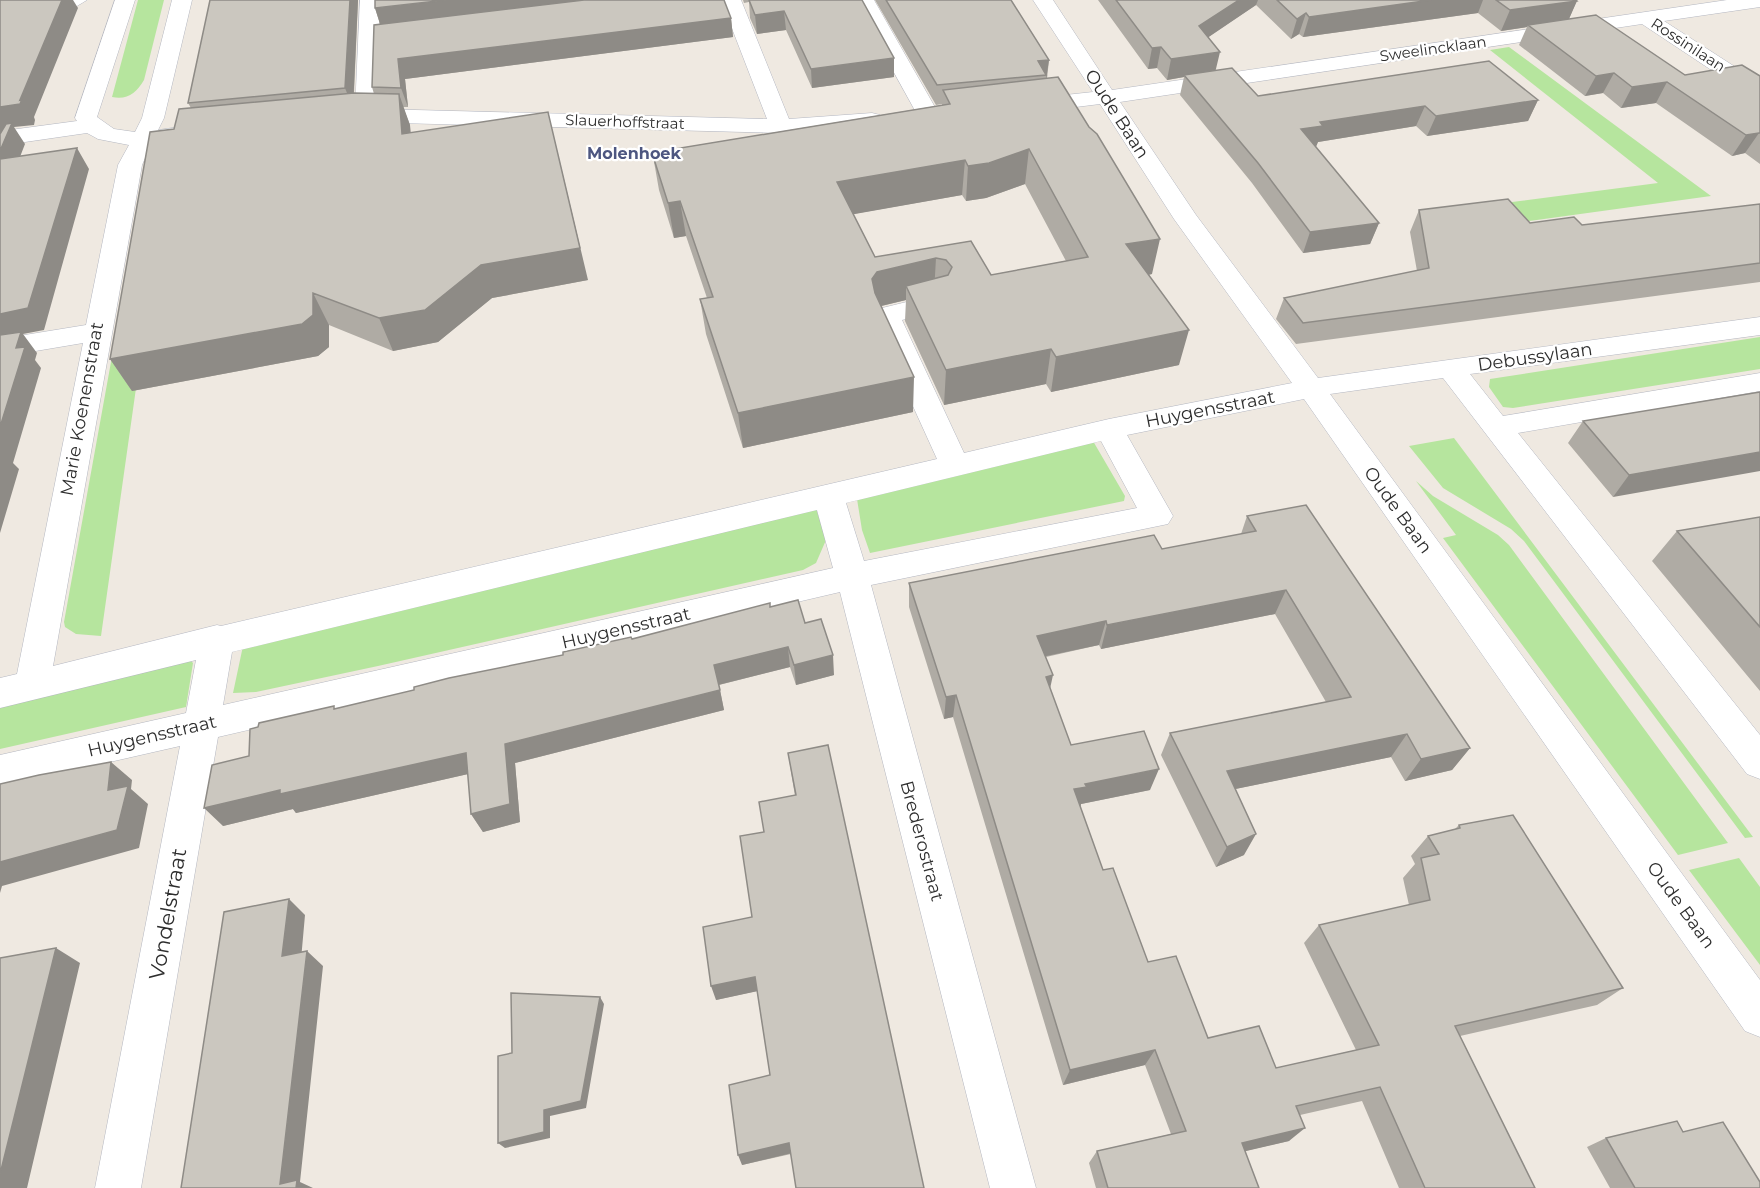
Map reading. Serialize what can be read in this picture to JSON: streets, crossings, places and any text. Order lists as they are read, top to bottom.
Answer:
{
  "streets": {
    "street": [
      "Rossinilaan",
      "Sweelincklaan",
      "Oude Baan",
      "Slauerhoffstraat",
      "Debussylaan",
      "Marie Koenenstraat",
      "Huygensstraat",
      "Brederostraat",
      "Vondelstraat"
    ]
  },
  "crossings": [
    ["Rossinilaan", "Sweelincklaan"],
    ["Sweelincklaan", "Oude Baan"],
    ["Oude Baan", "Debussylaan"],
    ["Oude Baan", "Huygensstraat"],
    ["Debussylaan", "Huygensstraat"],
    ["Marie Koenenstraat", "Huygensstraat"],
    ["Huygensstraat", "Brederostraat"],
    ["Huygensstraat", "Vondelstraat"]
  ],
  "districts": ["Molenhoek"]
}
